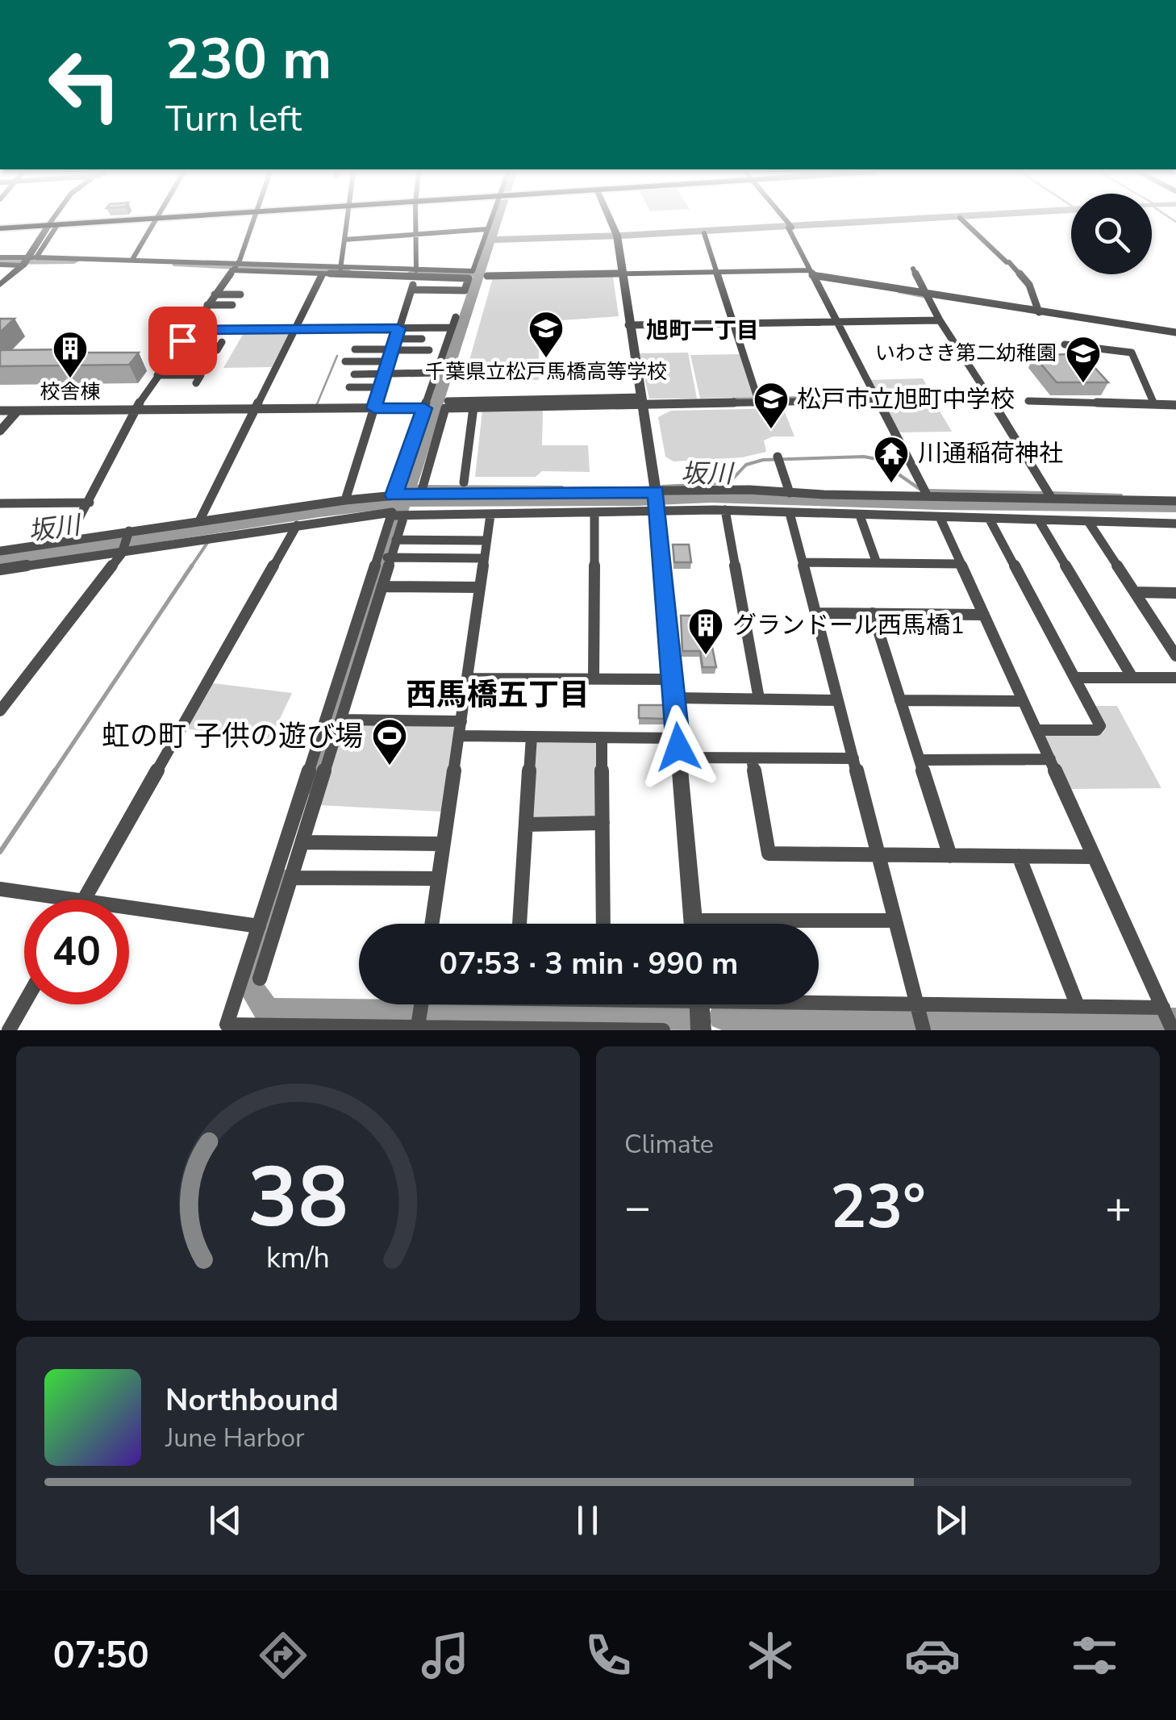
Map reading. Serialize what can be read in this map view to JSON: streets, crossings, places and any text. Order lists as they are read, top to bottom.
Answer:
{
  "districts": ["旭町一丁目", "西馬橋五丁目"],
  "water": ["坂川"],
  "places": {
    "school or university": ["千葉県立松戸馬橋高等学校", "いわさき第二幼稚園", "松戸市立旭町中学校"],
    "building": ["校舎棟", "グランドール西馬橋1"],
    "temple": ["川通稲荷神社"],
    "sports": ["虹の町 子供の遊び場"]
  },
  "page": {
    "turn": ["230 m", "Turn left"],
    "limit": "40",
    "trip": "07:53 · 3 min · 990 m",
    "tile": "Climate",
    "heat": ["−", "23°", "+"],
    "song": ["Northbound", "June Harbor"],
    "tabs": "07:50",
    "gauge": ["38", "km/h"]
  }
}
